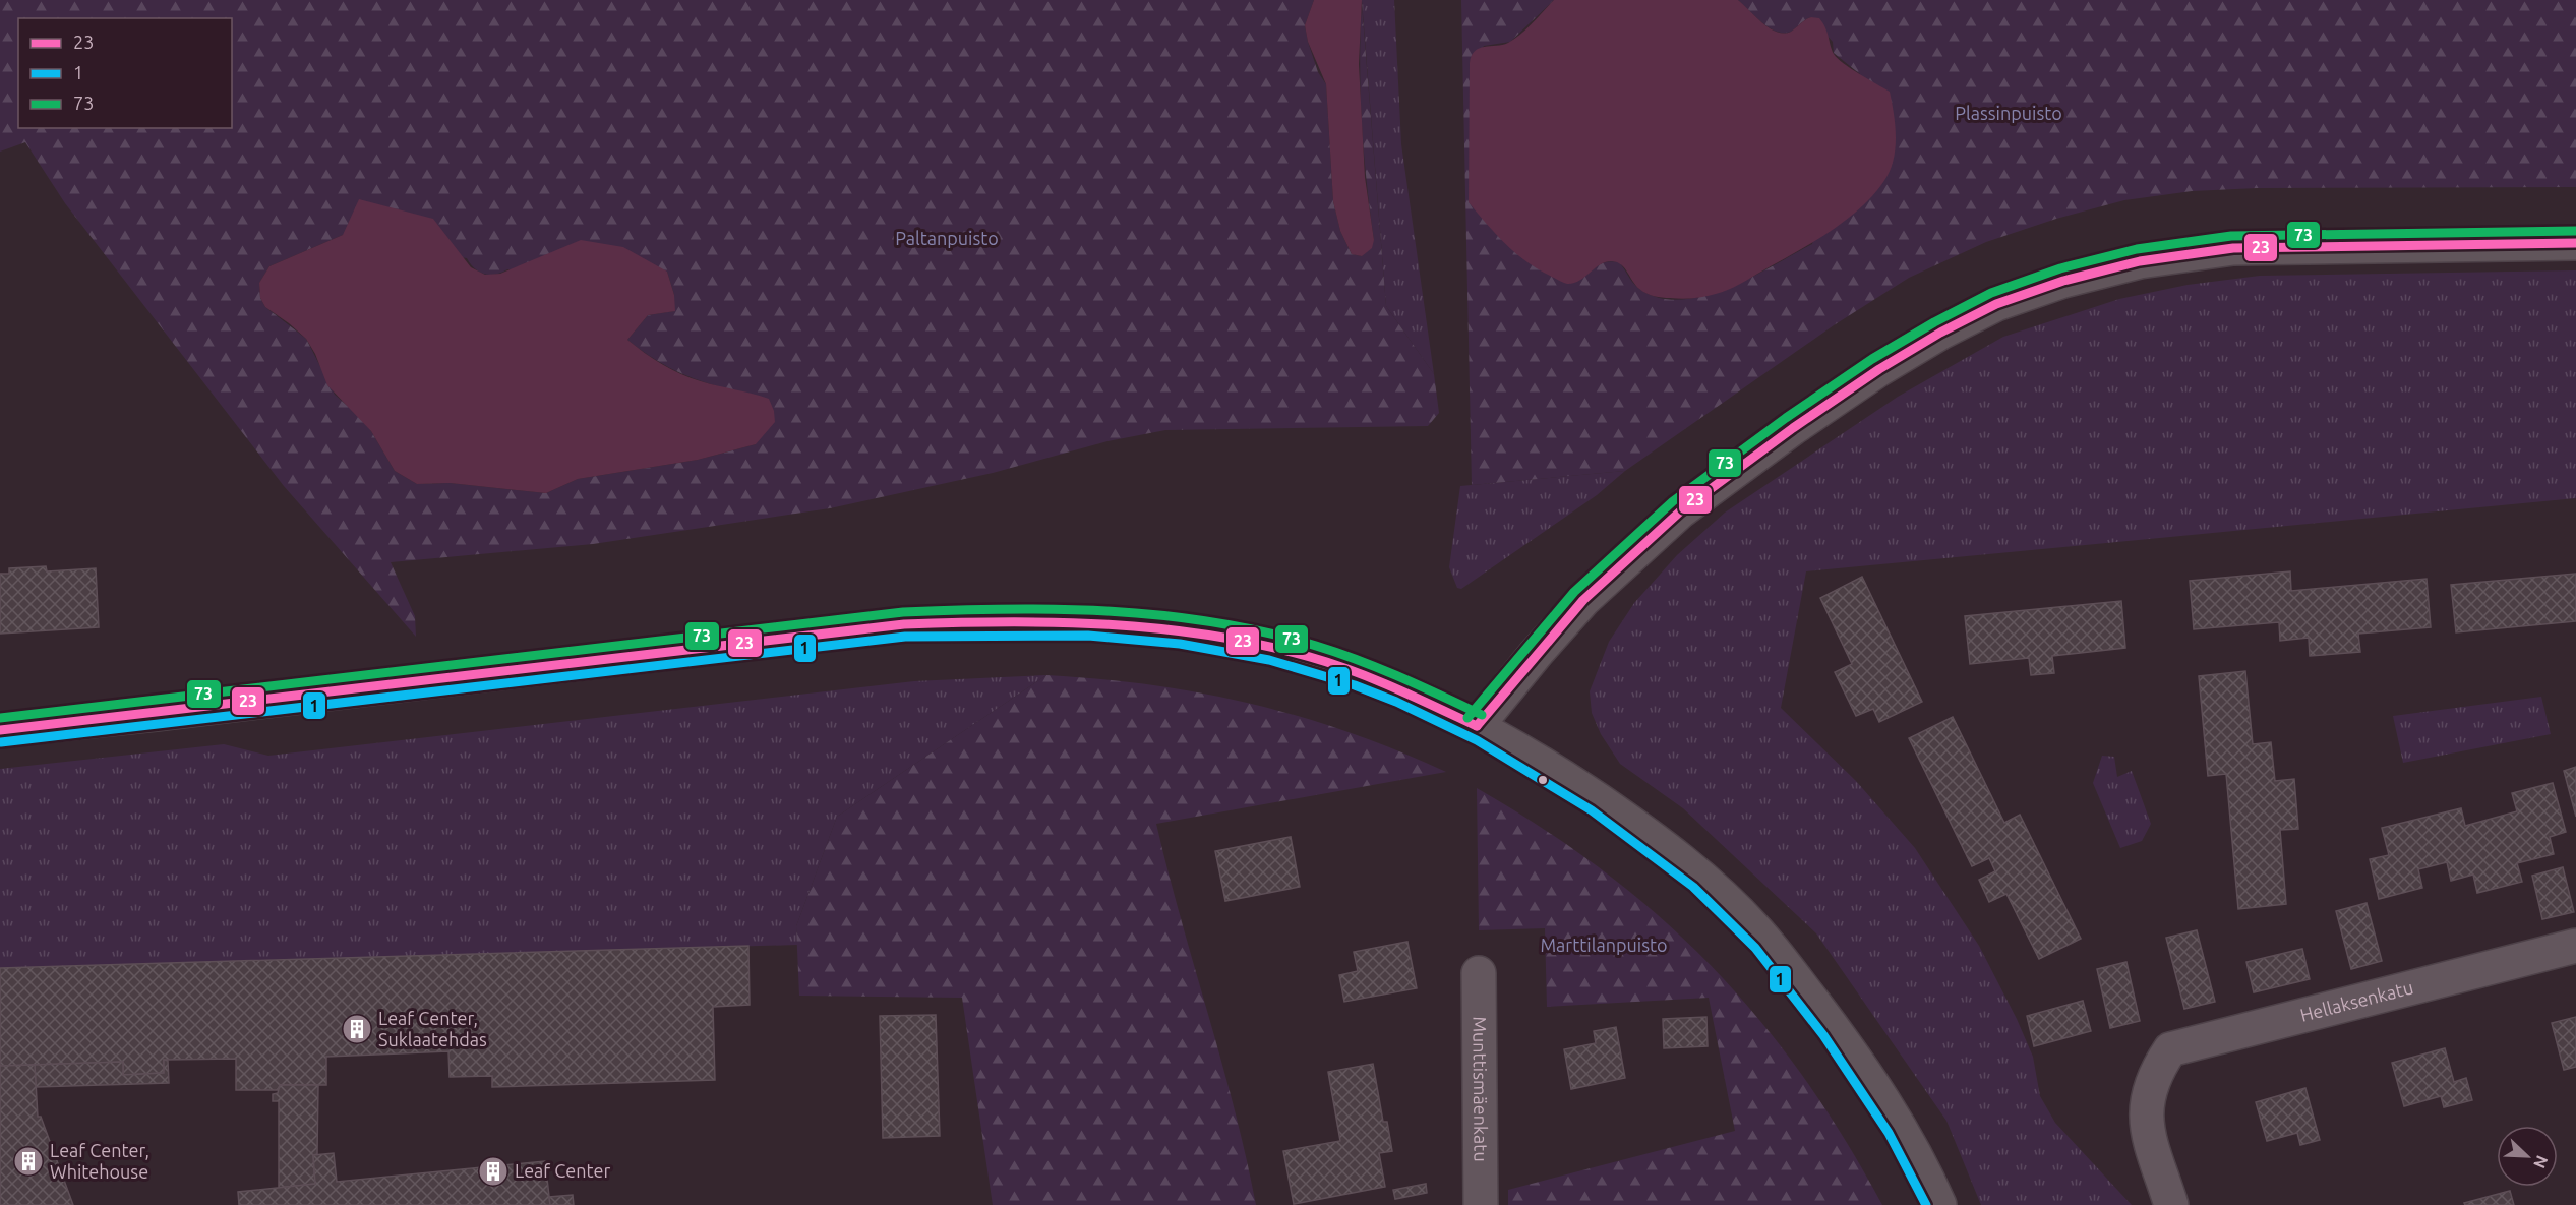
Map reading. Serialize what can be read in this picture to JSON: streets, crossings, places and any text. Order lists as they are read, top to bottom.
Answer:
{
  "streets": {
    "street": ["Hellaksenkatu", "Munttismäenkatu"]
  },
  "parks": ["Plassinpuisto", "Paltanpuisto", "Marttilanpuisto"],
  "places": {
    "building": ["Leaf Center, Suklaatehdas", "Leaf Center, Whitehouse", "Leaf Center"]
  },
  "lines": ["transit line 73", "transit line 23", "transit line 1"],
  "legend": ["23", "1", "73"],
  "north": "bottom right"
}
